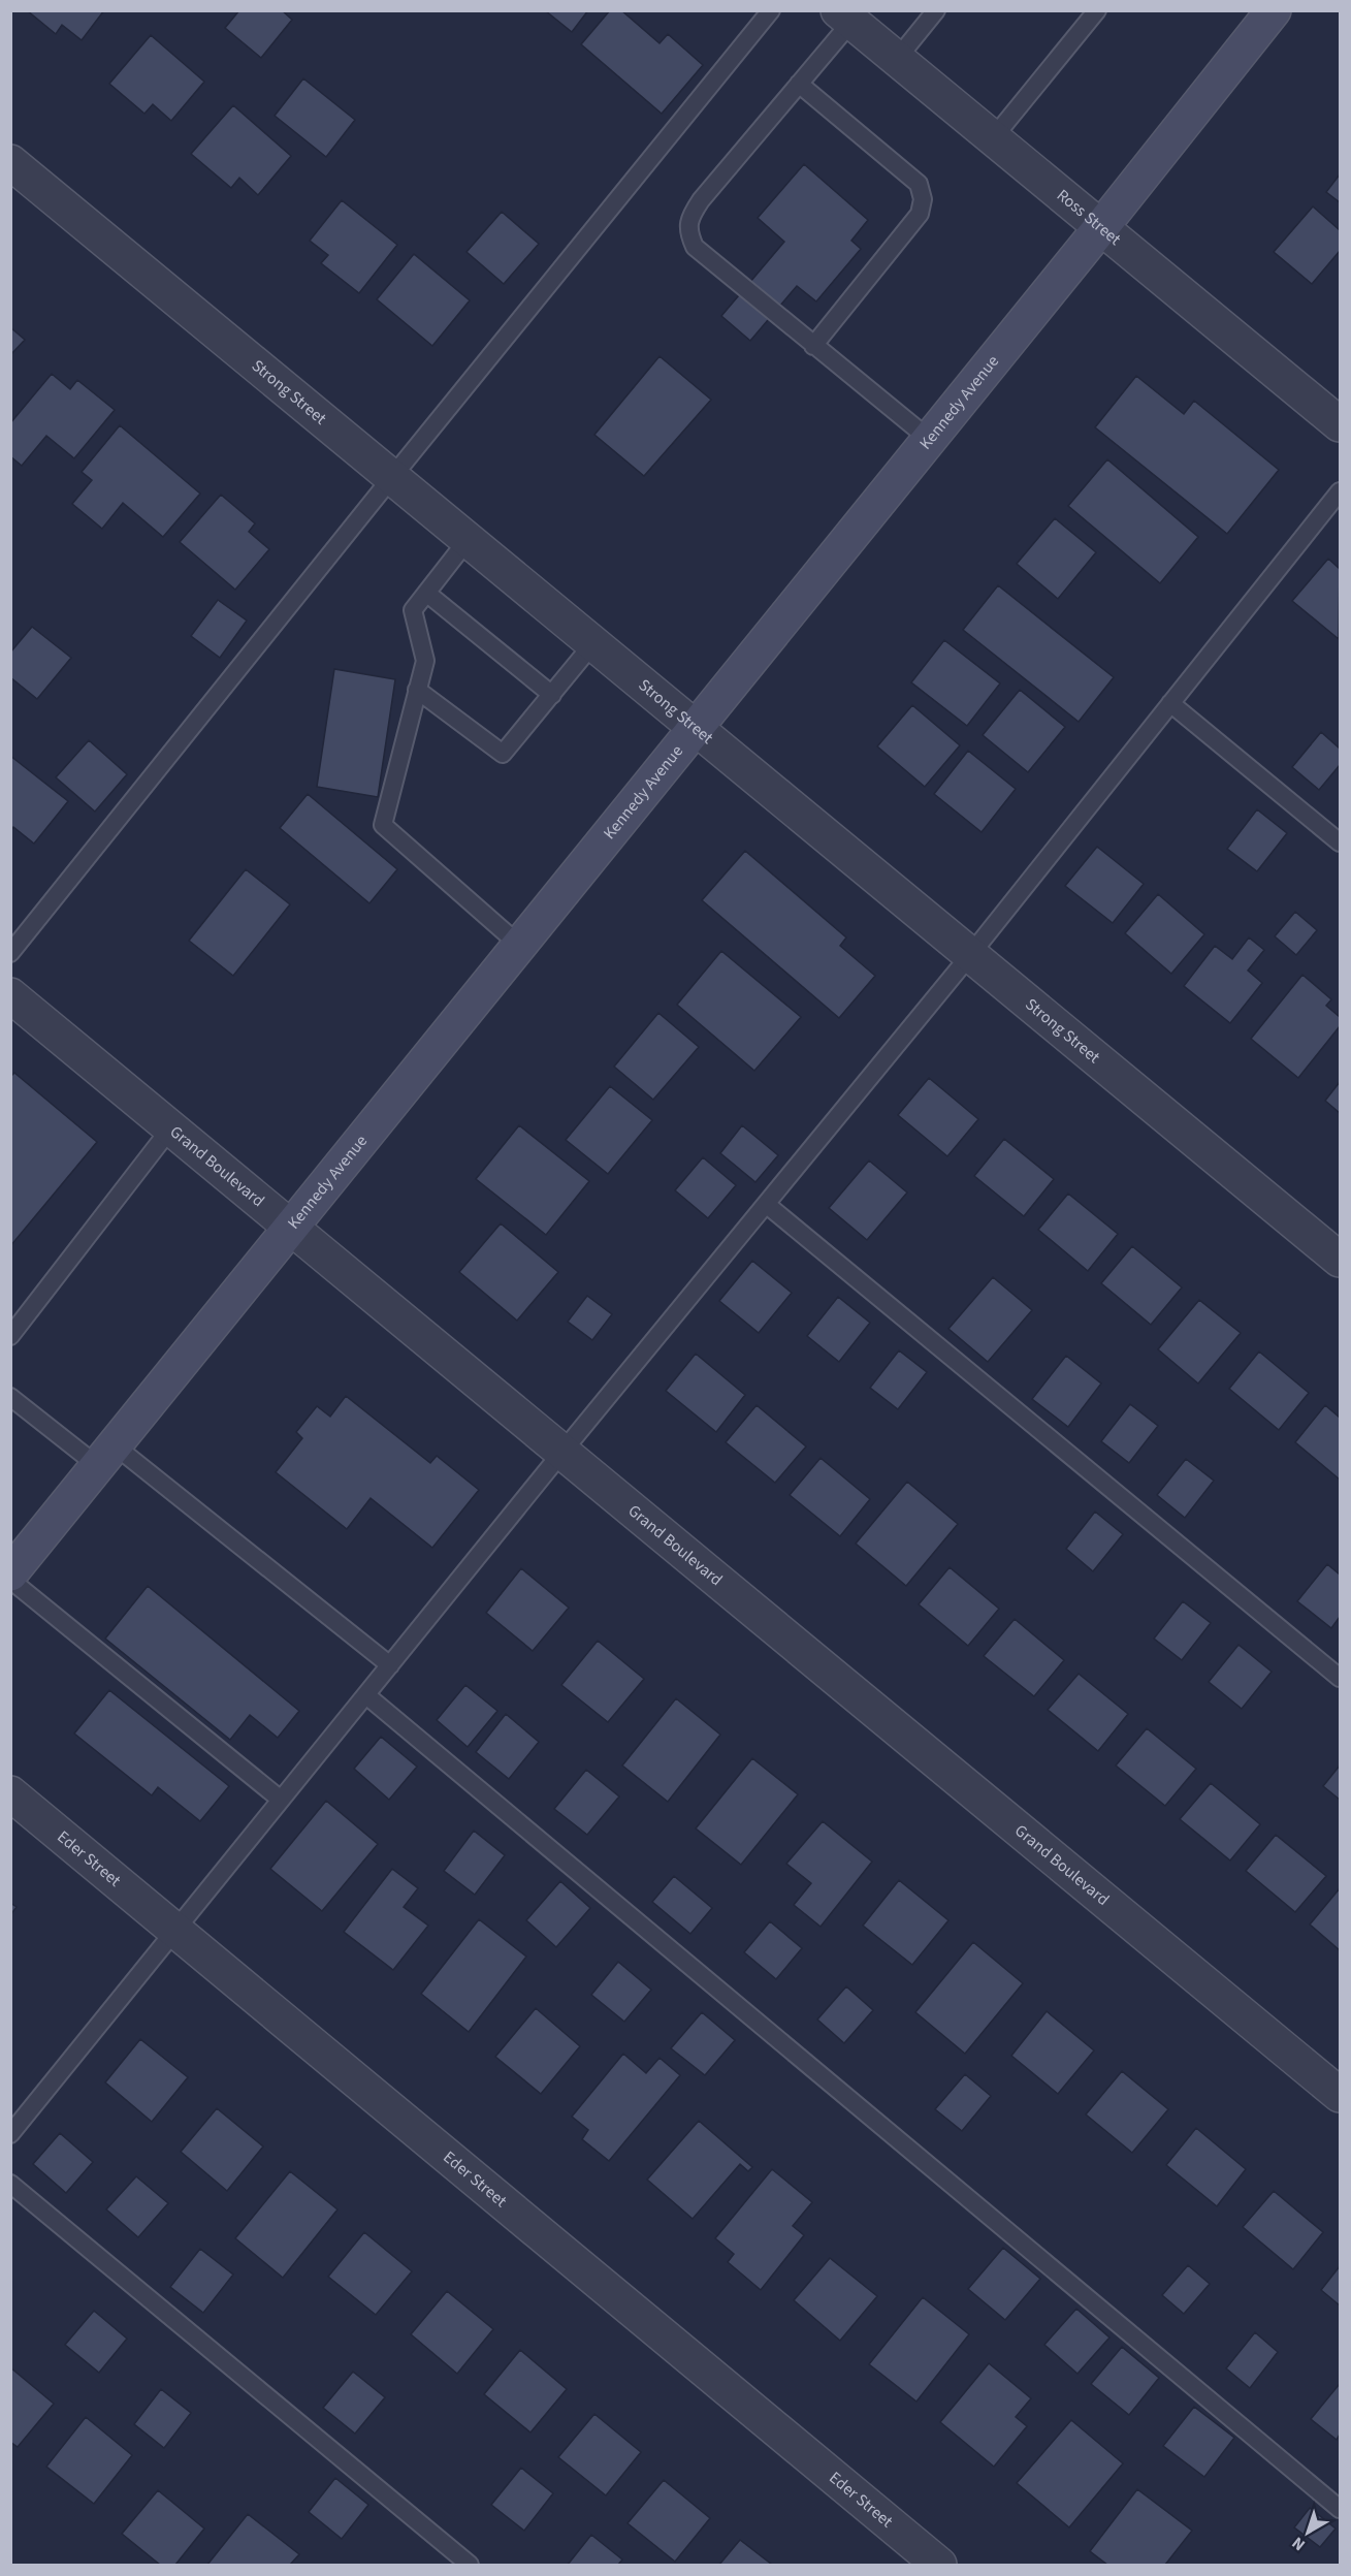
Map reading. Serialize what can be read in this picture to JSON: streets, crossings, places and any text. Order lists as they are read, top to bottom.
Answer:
{
  "streets": {
    "street": [
      "Ross Street",
      "Strong Street",
      "Kennedy Avenue",
      "Grand Boulevard",
      "Eder Street"
    ]
  },
  "crossings": [
    ["Ross Street", "Kennedy Avenue"],
    ["Strong Street", "Kennedy Avenue"],
    ["Kennedy Avenue", "Grand Boulevard"]
  ],
  "north": "bottom left"
}
